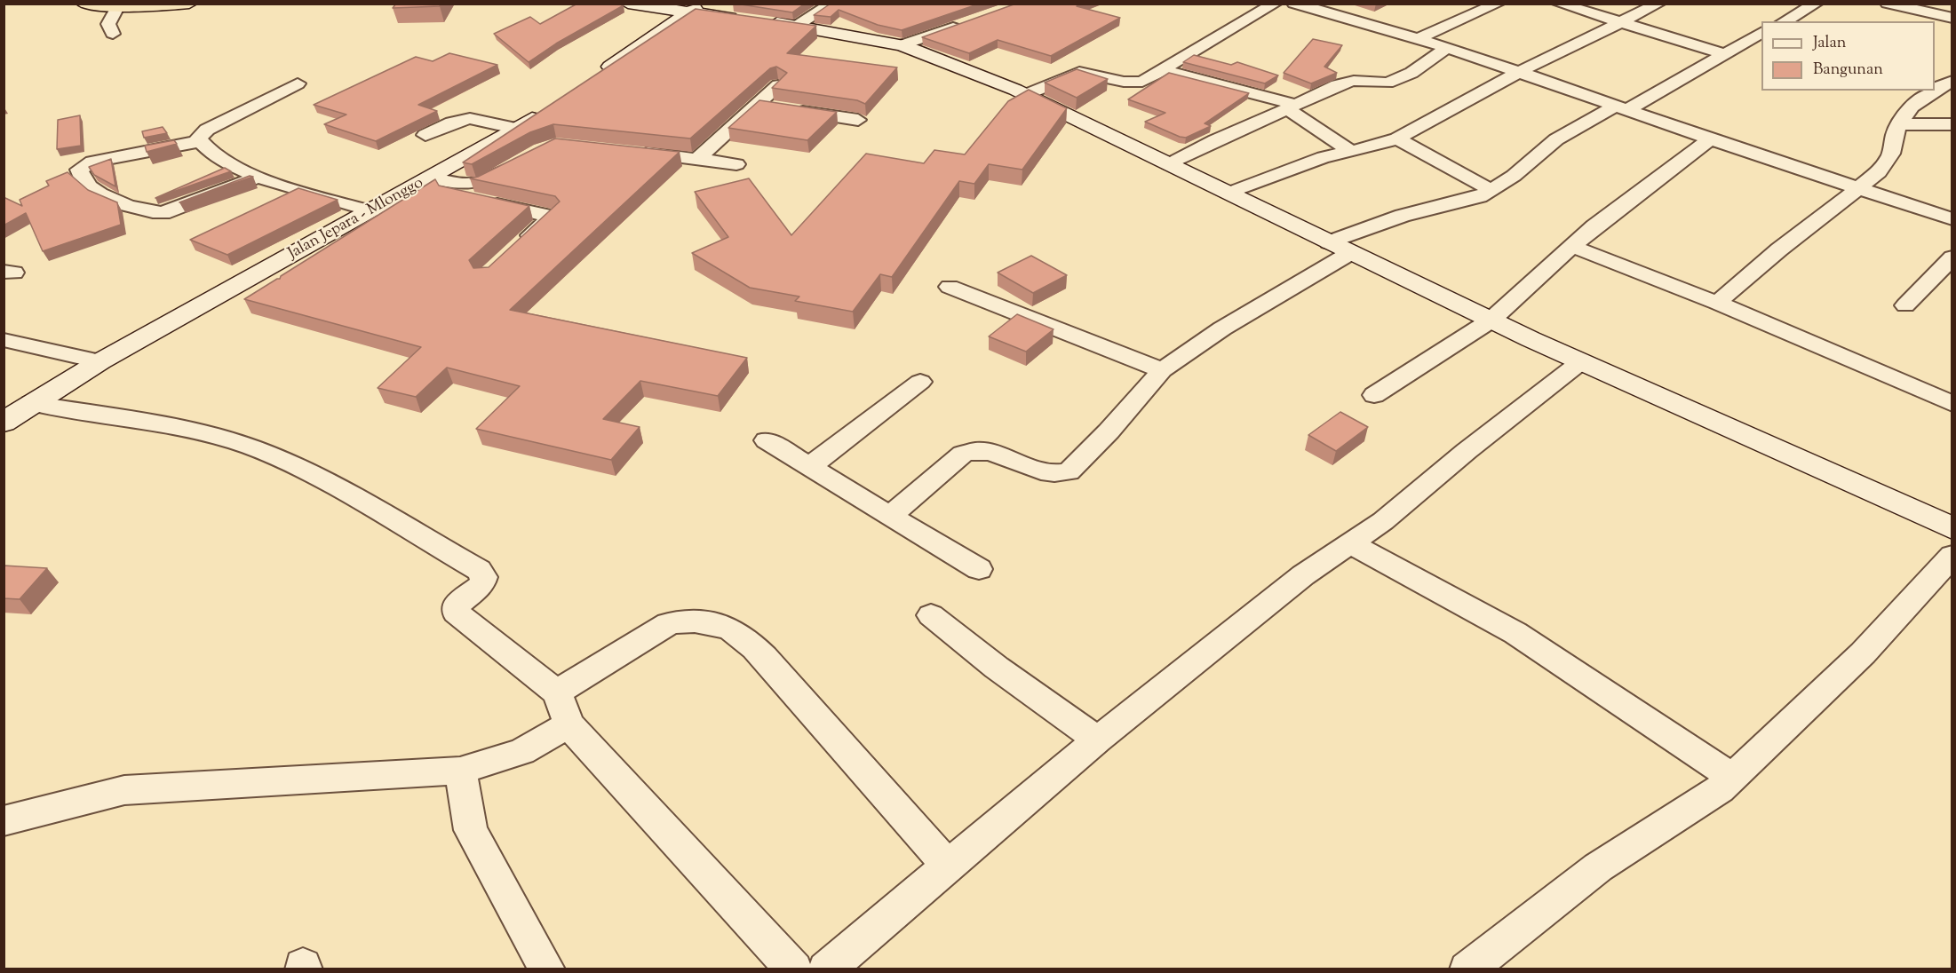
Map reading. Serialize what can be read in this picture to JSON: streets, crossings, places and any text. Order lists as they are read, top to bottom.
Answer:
{
  "streets": {
    "street": ["Jalan Jepara - Mlonggo"]
  },
  "legend": ["Jalan", "Bangunan"]
}
